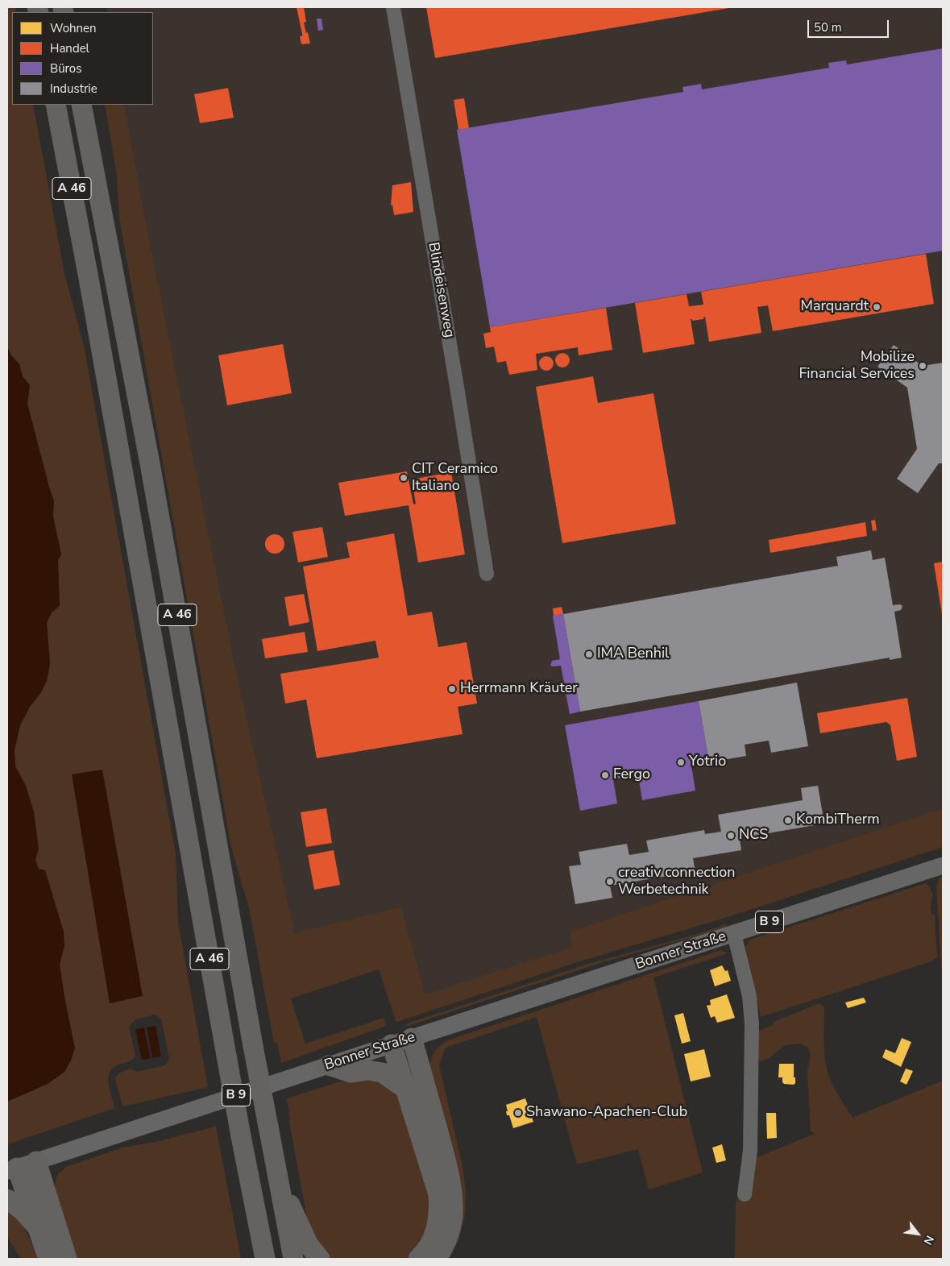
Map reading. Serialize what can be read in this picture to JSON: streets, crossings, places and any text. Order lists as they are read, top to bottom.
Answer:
{
  "streets": {
    "highway": ["A 46"],
    "main road": ["B 9", "Bonner Straße"],
    "street": ["Blindeisenweg"]
  },
  "places": [
    "Marquardt",
    "Mobilize Financial Services",
    "CIT Ceramico Italiano",
    "IMA Benhil",
    "Herrmann Kräuter",
    "Yotrio",
    "Fergo",
    "KombiTherm",
    "NCS",
    "creativ connection Werbetechnik",
    "Shawano-Apachen-Club"
  ],
  "legend": [
    "Wohnen",
    "Handel",
    "Büros",
    "Industrie"
  ],
  "scale_bar": "50 m",
  "north": "bottom right"
}
